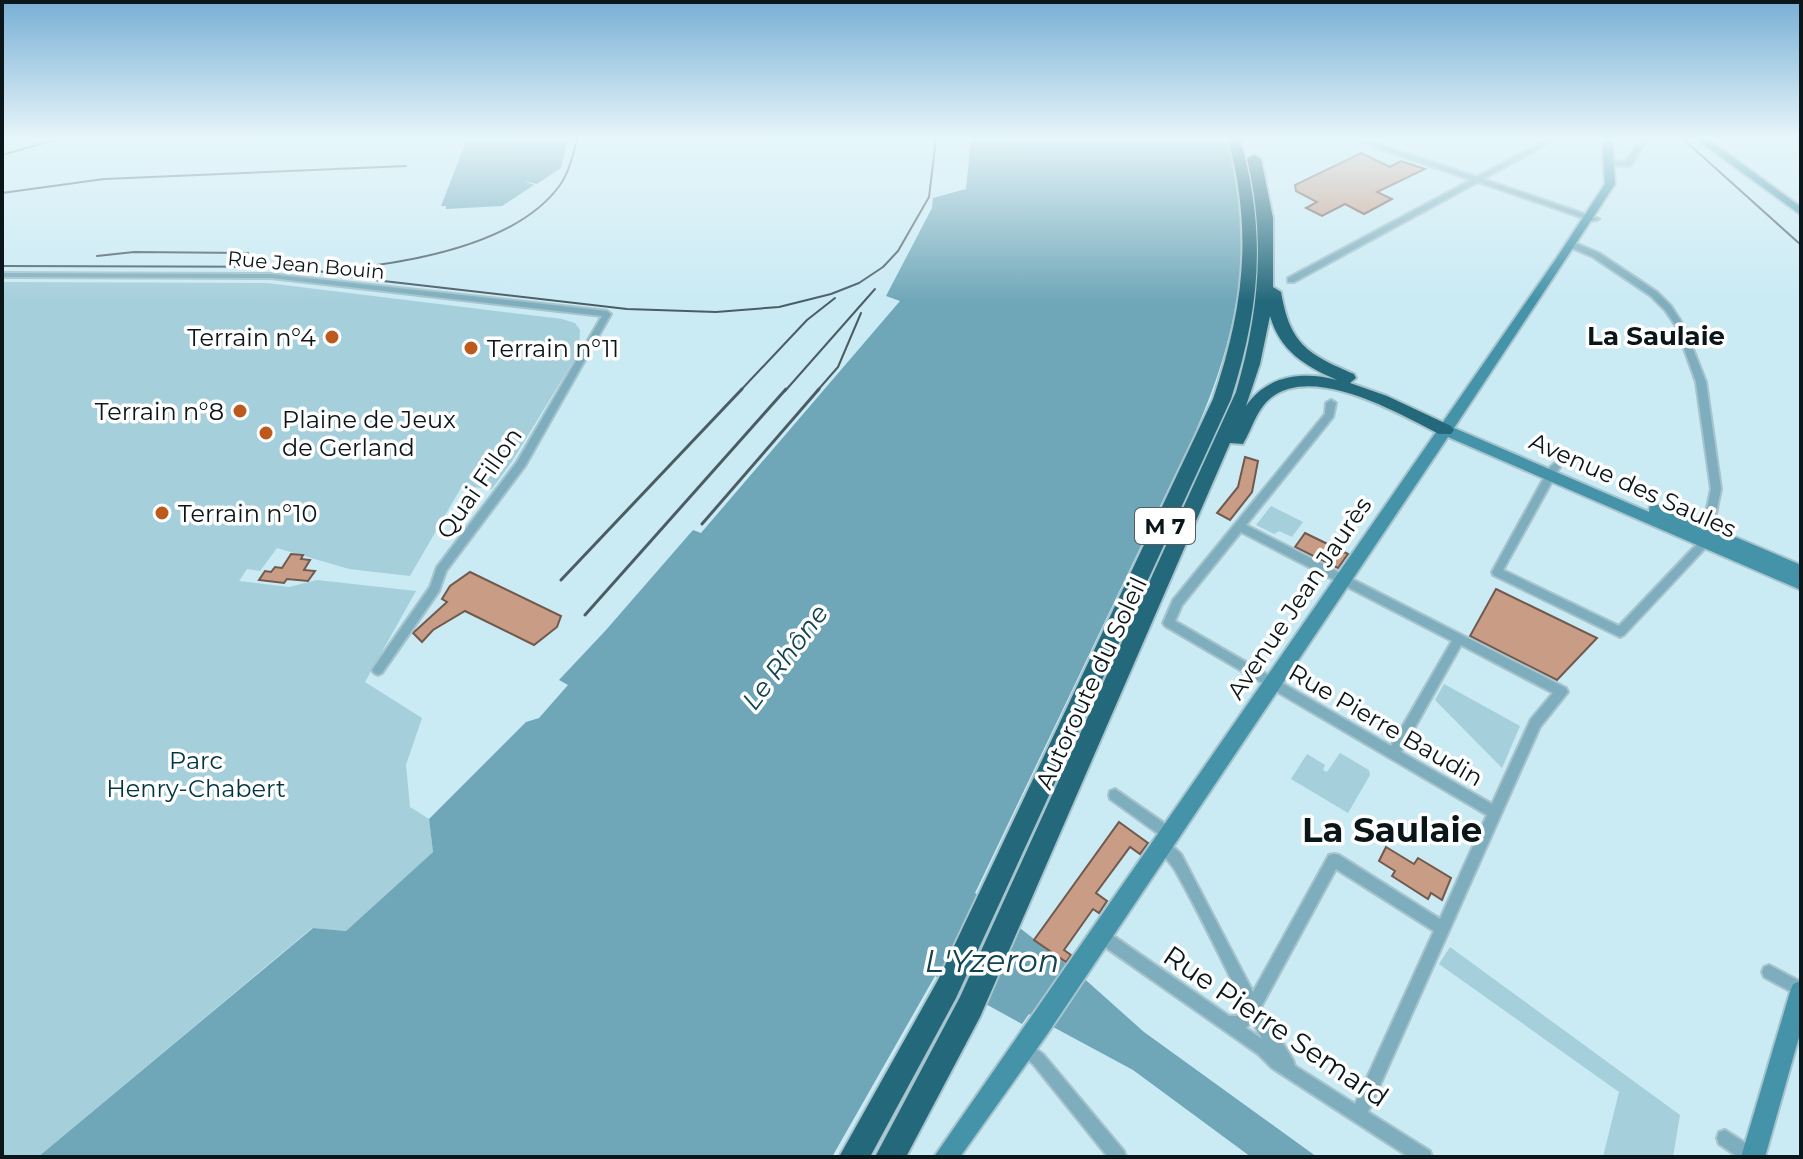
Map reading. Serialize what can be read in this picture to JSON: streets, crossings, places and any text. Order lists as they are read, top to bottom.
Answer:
{
  "streets": {
    "highway": ["M 7", "Autoroute du Soleil"],
    "main road": ["Avenue des Saules", "Avenue Jean Jaurès"],
    "street": [
      "Rue Jean Bouin",
      "Quai Fillon",
      "Rue Pierre Baudin",
      "Rue Pierre Semard"
    ]
  },
  "crossings": [
    ["Rue Jean Bouin", "Quai Fillon"],
    ["Avenue des Saules", "Avenue Jean Jaurès"],
    ["Avenue Jean Jaurès", "Rue Pierre Baudin"],
    ["Avenue Jean Jaurès", "Rue Pierre Semard"]
  ],
  "districts": ["La Saulaie", "La Saulaie"],
  "water": ["Le Rhône", "L'Yzeron"],
  "parks": ["Parc Henry-Chabert"],
  "places": [
    "Terrain n°4",
    "Terrain n°11",
    "Terrain n°8",
    "Plaine de Jeux de Gerland",
    "Terrain n°10"
  ]
}
